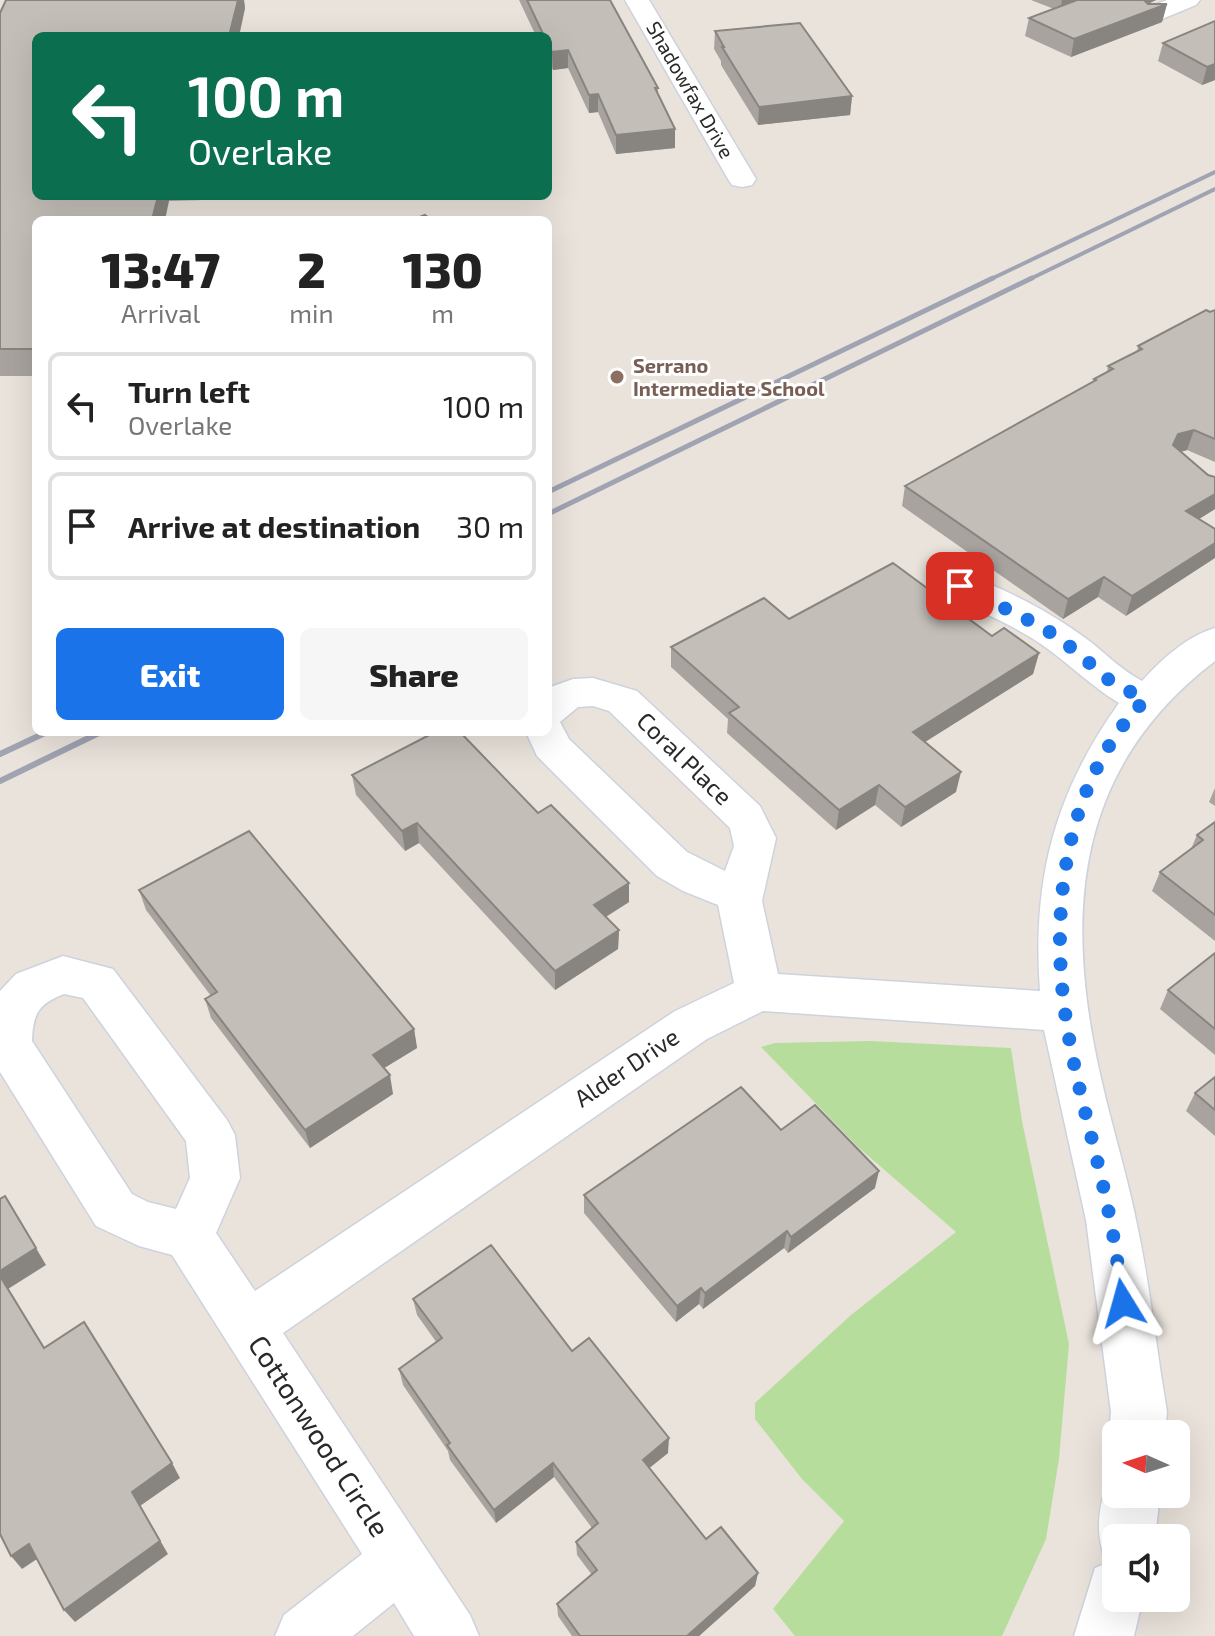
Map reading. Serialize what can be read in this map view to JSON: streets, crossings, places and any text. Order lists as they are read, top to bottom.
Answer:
{
  "streets": {
    "street": [
      "Shadowfax Drive",
      "Coral Place",
      "Alder Drive",
      "Cottonwood Circle"
    ]
  },
  "crossings": [
    ["Alder Drive", "Cottonwood Circle"]
  ],
  "places": ["Serrano Intermediate School"],
  "north": "left",
  "page": {
    "turn": ["100 m", "Overlake"],
    "eta": [
      "13:47",
      "Arrival",
      "2",
      "min",
      "130",
      "m"
    ],
    "list": [
      {
        "name": "Turn left",
        "note": "Overlake",
        "value": "100 m"
      },
      {
        "name": "Arrive at destination",
        "value": "30 m"
      }
    ],
    "buttons": ["Exit", "Share"]
  }
}
